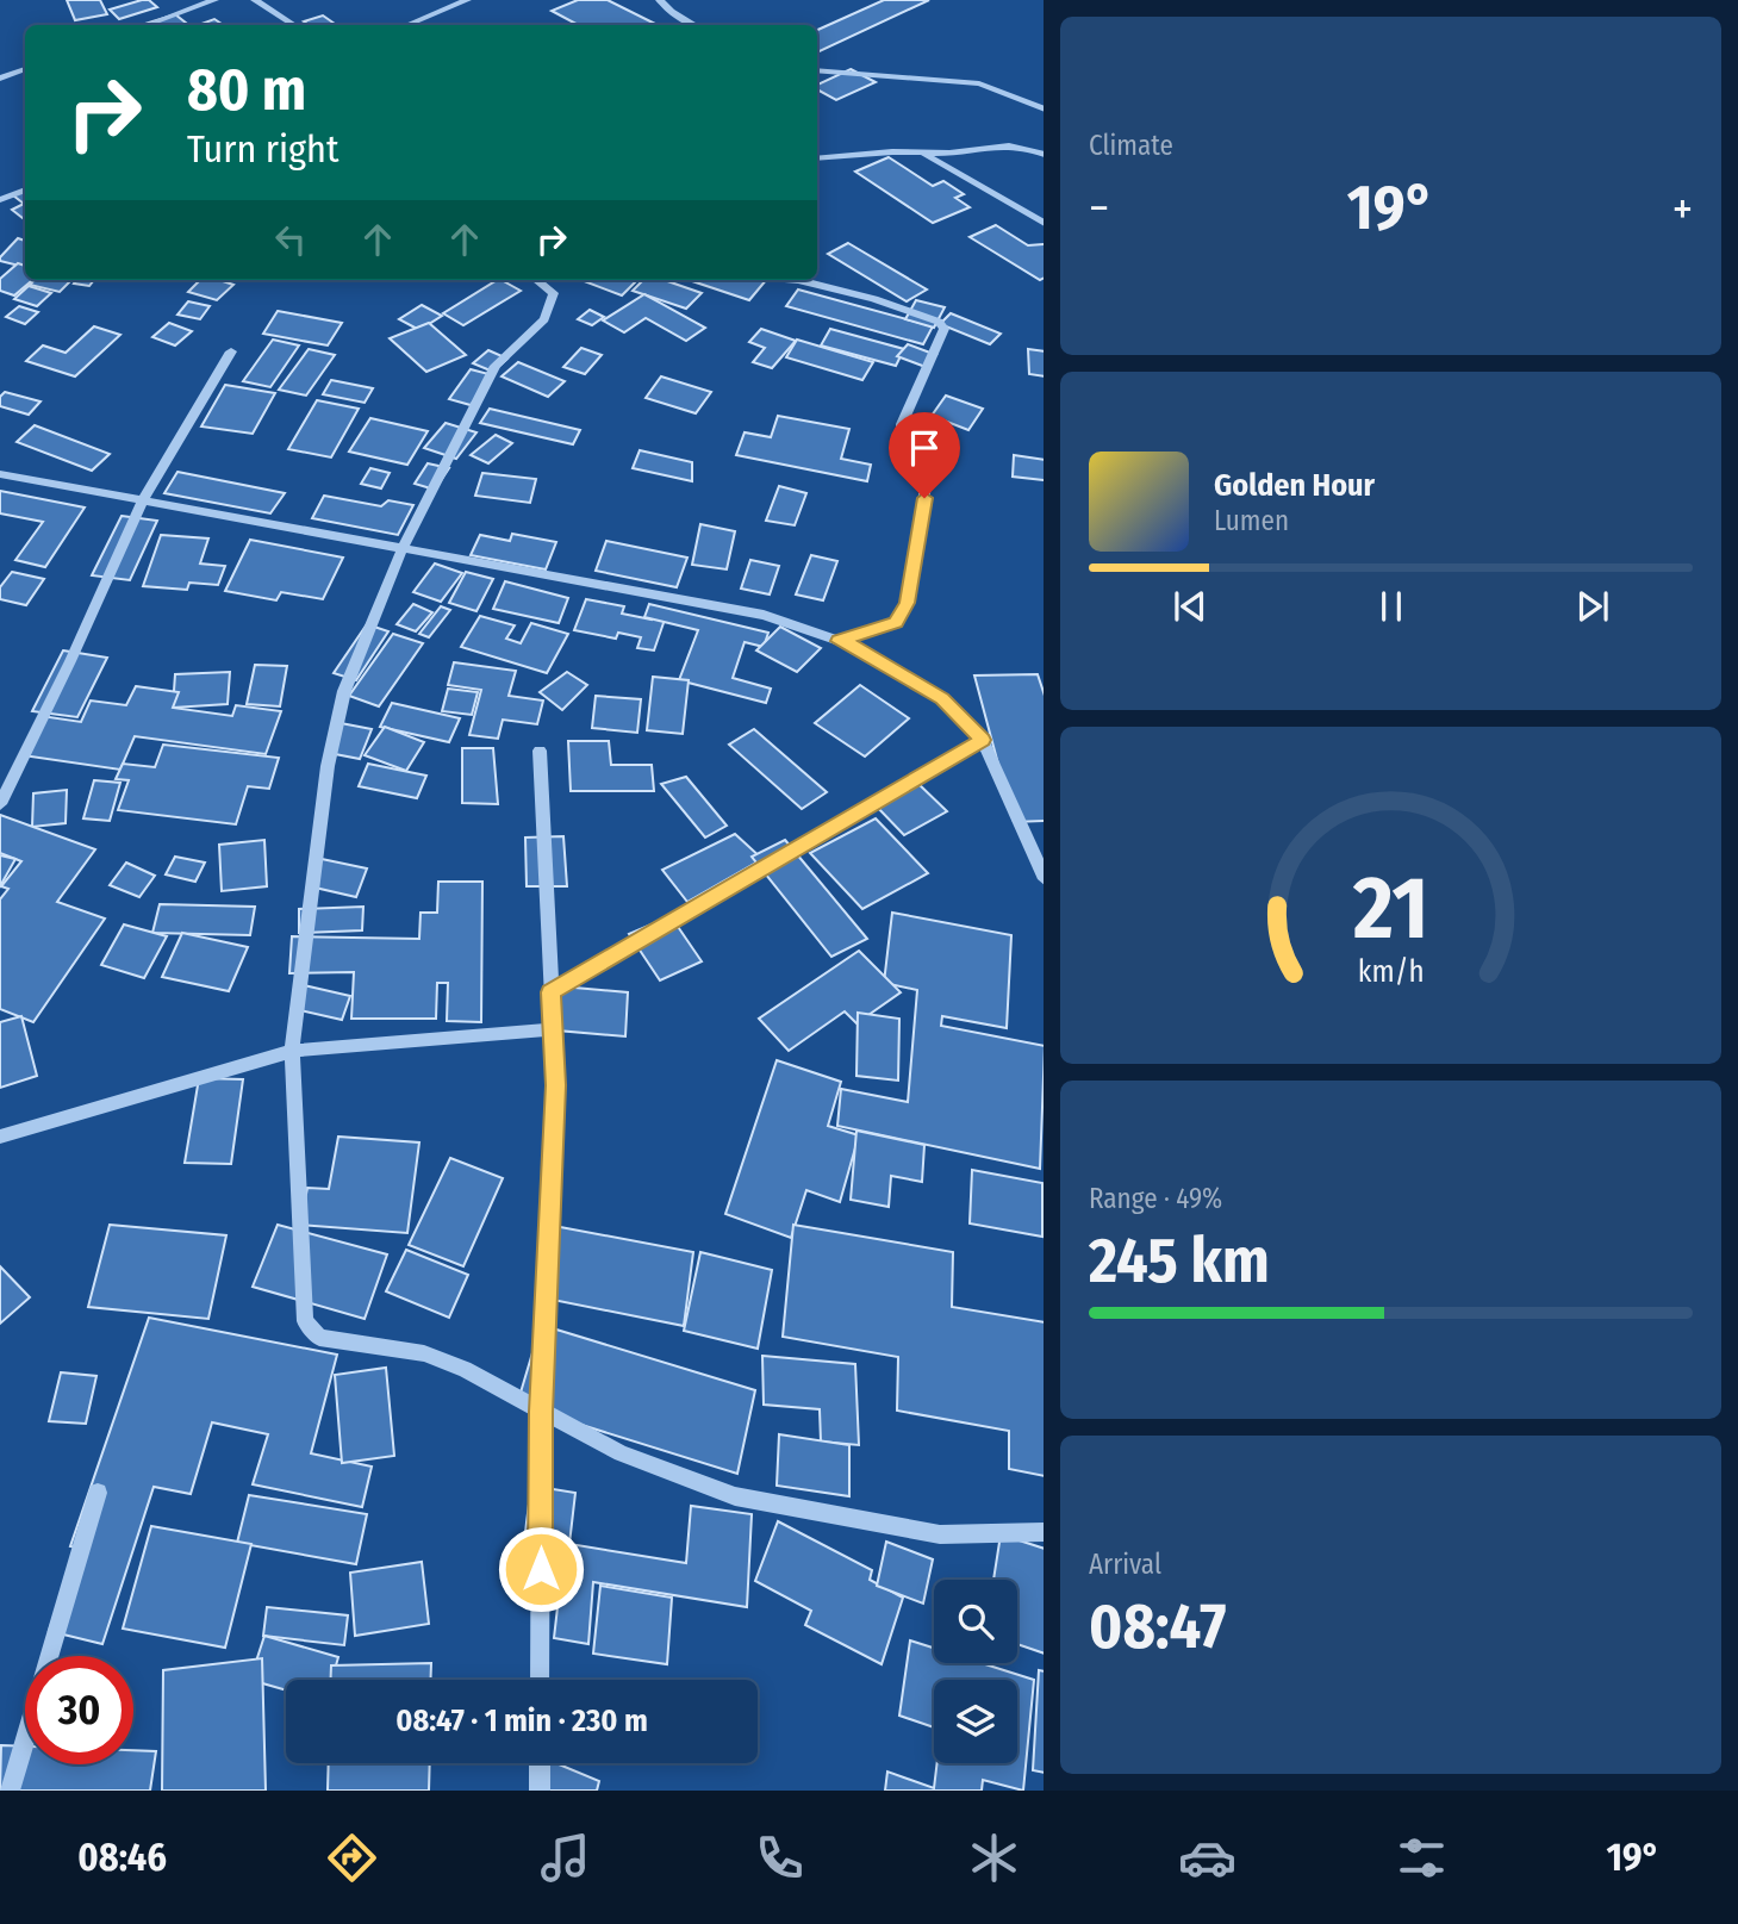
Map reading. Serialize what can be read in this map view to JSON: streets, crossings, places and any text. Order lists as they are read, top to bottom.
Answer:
{
  "page": {
    "tile": [
      "Climate",
      ["Range · 49%", "245 km"],
      ["Arrival", "08:47"]
    ],
    "turn": ["80 m", "Turn right"],
    "heat": ["−", "19°", "+"],
    "song": ["Golden Hour", "Lumen"],
    "limit": "30",
    "trip": "08:47 · 1 min · 230 m",
    "tabs": ["08:46", "19°"],
    "gauge": ["21", "km/h"]
  }
}
